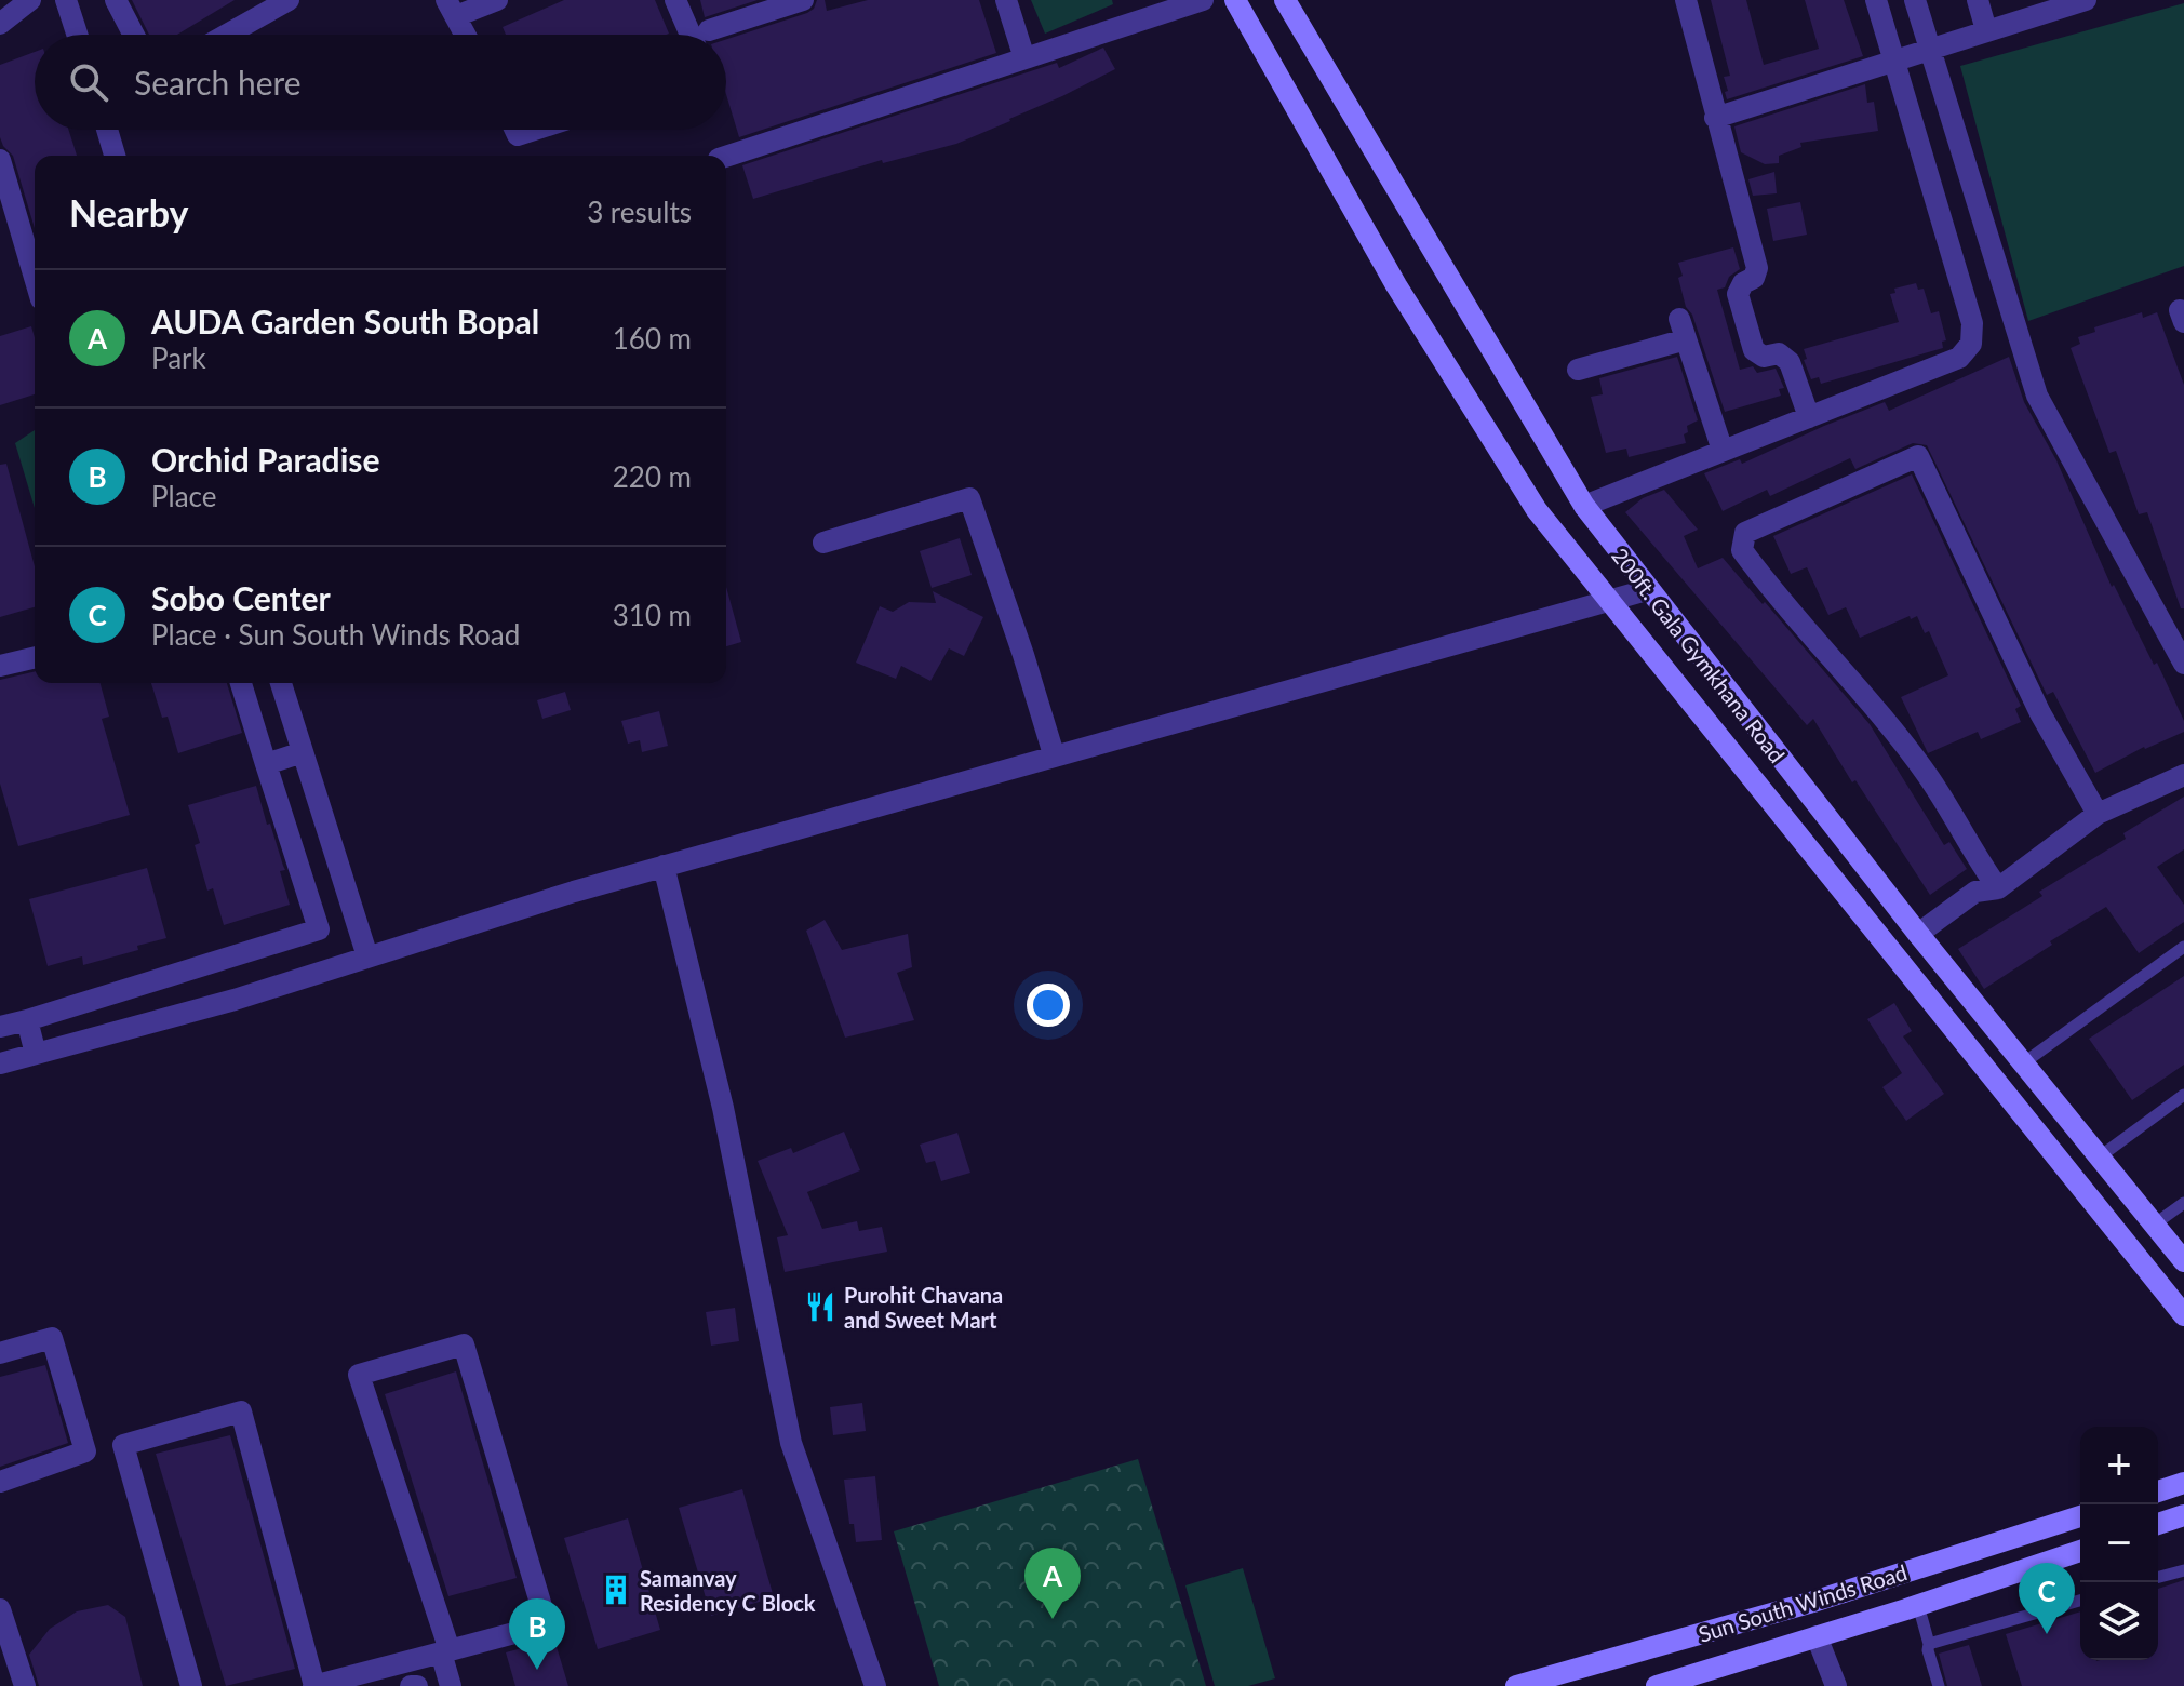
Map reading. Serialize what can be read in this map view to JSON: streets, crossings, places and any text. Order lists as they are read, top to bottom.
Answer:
{
  "streets": {
    "street": ["200ft. Gala Gymkhana Road", "Sun South Winds Road"]
  },
  "places": {
    "restaurant": ["Purohit Chavana and Sweet Mart"],
    "building": ["Samanvay Residency C Block"]
  },
  "page": {
    "search": "Search here",
    "heading": ["Nearby", "3 results"],
    "list": [
      {
        "mark": "A",
        "name": "AUDA Garden South Bopal",
        "note": "Park",
        "value": "160 m"
      },
      {
        "mark": "B",
        "name": "Orchid Paradise",
        "note": "Place",
        "value": "220 m"
      },
      {
        "mark": "C",
        "name": "Sobo Center",
        "note": "Place · Sun South Winds Road",
        "value": "310 m"
      }
    ],
    "map_buttons": ["+", "−"],
    "pins": ["A", "C", "B"]
  }
}
